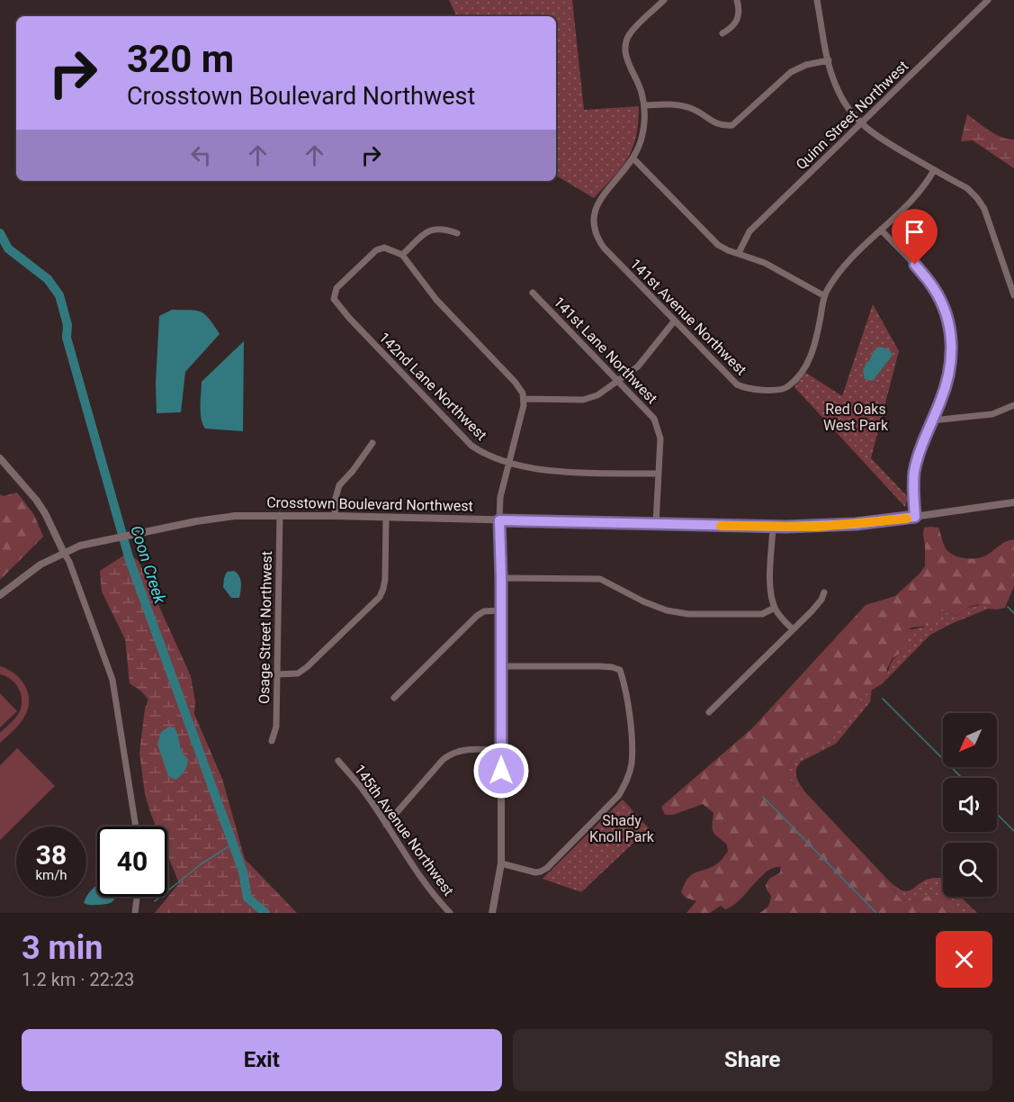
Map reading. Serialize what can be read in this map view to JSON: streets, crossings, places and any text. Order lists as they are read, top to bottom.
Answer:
{
  "streets": {
    "street": [
      "Quinn Street Northwest",
      "141st Avenue Northwest",
      "141st Lane Northwest",
      "142nd Lane Northwest",
      "Crosstown Boulevard Northwest",
      "Osage Street Northwest",
      "145th Avenue Northwest"
    ]
  },
  "crossings": [
    ["141st Lane Northwest", "142nd Lane Northwest"],
    ["141st Lane Northwest", "Crosstown Boulevard Northwest"],
    ["Crosstown Boulevard Northwest", "Osage Street Northwest"]
  ],
  "water": ["Coon Creek"],
  "parks": ["Red Oaks West Park", "Shady Knoll Park"],
  "north": "bottom left",
  "page": {
    "turn": ["320 m", "Crosstown Boulevard Northwest"],
    "speed": "38 km/h",
    "limit": "40",
    "heading": ["3 min", "1.2 km · 22:23"],
    "buttons": ["Exit", "Share"]
  }
}
